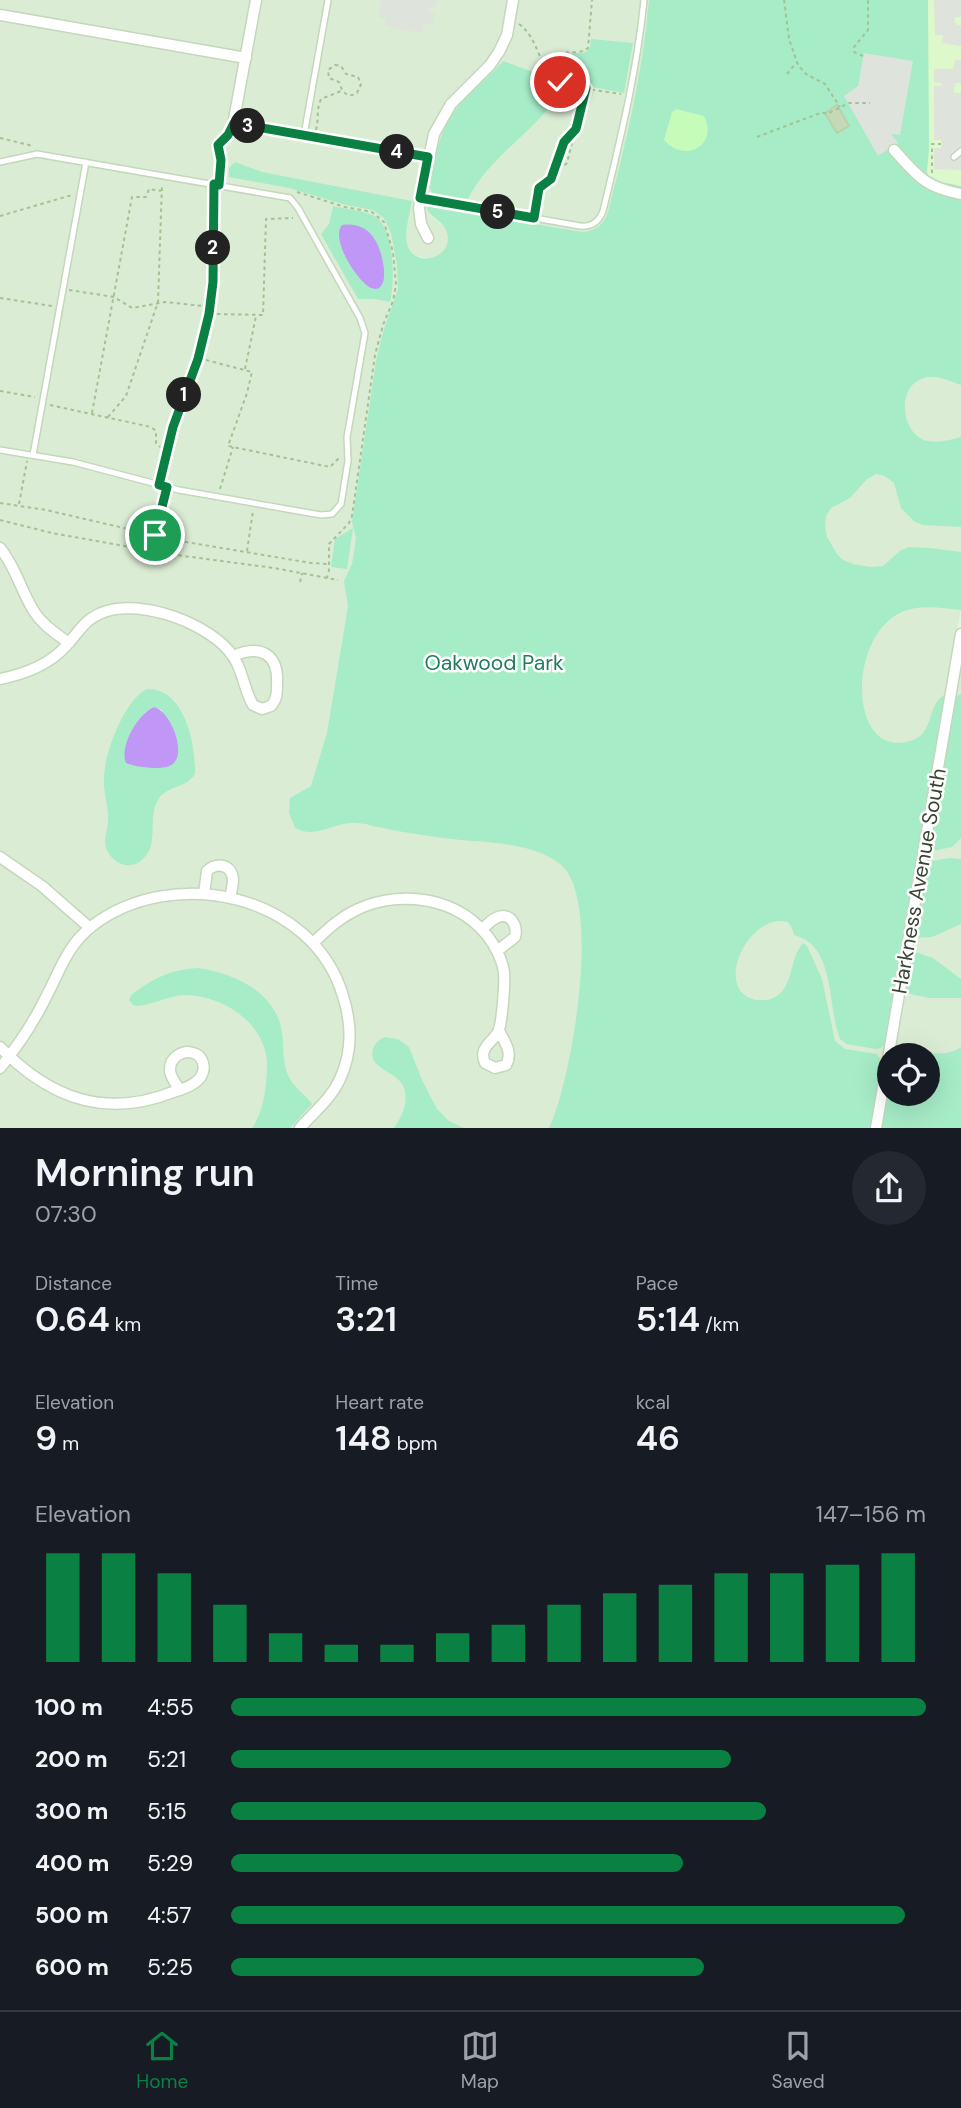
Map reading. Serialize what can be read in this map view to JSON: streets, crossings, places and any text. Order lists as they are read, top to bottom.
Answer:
{
  "streets": {
    "street": ["Harkness Avenue South"]
  },
  "parks": ["Oakwood Park"],
  "page": {
    "pins": [
      "3",
      "4",
      "5",
      "2",
      "1"
    ],
    "heading": ["Morning run", "07:30"],
    "stats": [
      ["Distance", "0.64 km"],
      ["Time", "3:21"],
      ["Pace", "5:14 /km"],
      ["Elevation", "9 m"],
      ["Heart rate", "148 bpm"],
      ["kcal", "46"]
    ],
    "chart": ["Elevation", "147–156 m"],
    "list": [
      {
        "name": "100 m",
        "note": "4:55"
      },
      {
        "name": "200 m",
        "note": "5:21"
      },
      {
        "name": "300 m",
        "note": "5:15"
      },
      {
        "name": "400 m",
        "note": "5:29"
      },
      {
        "name": "500 m",
        "note": "4:57"
      },
      {
        "name": "600 m",
        "note": "5:25"
      }
    ],
    "tabs": ["Home", "Map", "Saved"]
  }
}
